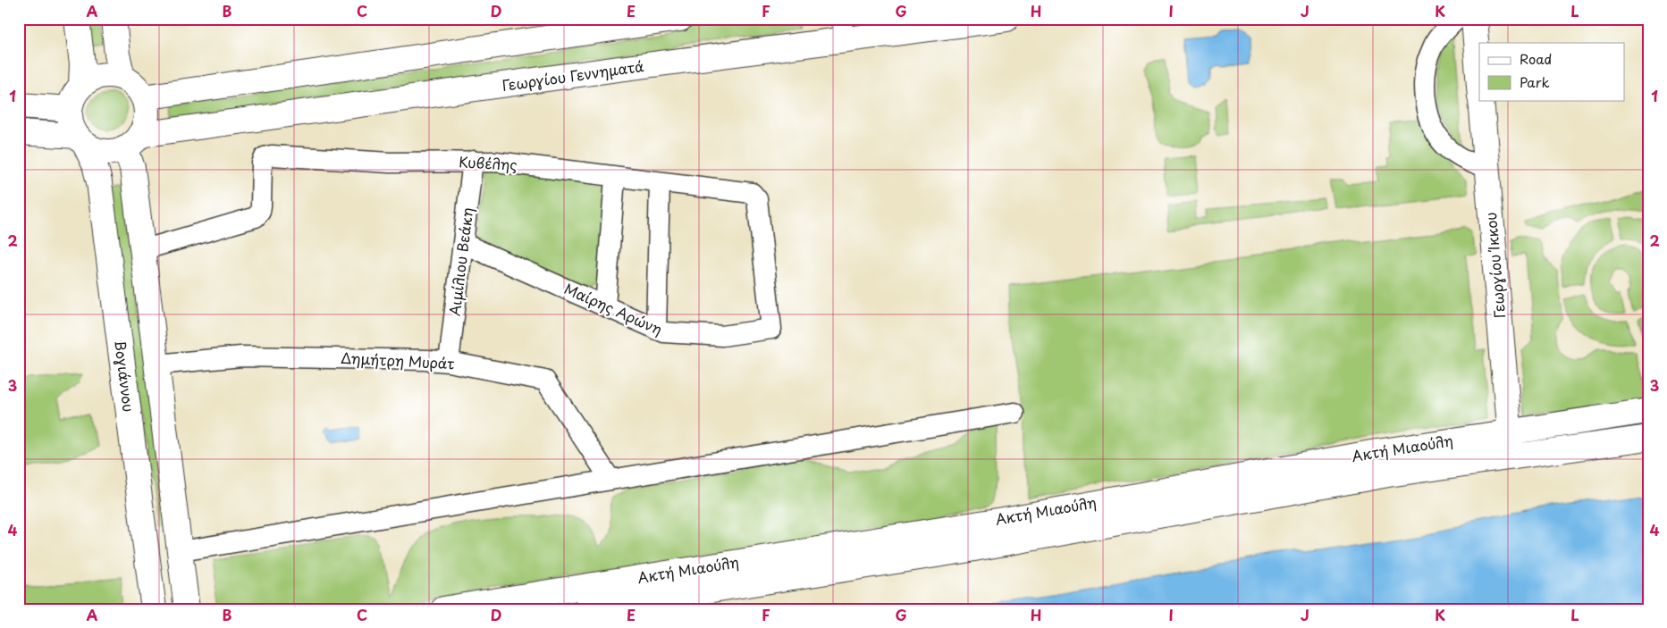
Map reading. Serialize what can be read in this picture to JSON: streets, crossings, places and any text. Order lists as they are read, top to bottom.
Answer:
{
  "streets": {
    "street": [
      "Γεωργίου Γεννηματά",
      "Κυβέλης",
      "Αιμίλιου Βεάκη",
      "Γεωργίου Ίκκου",
      "Μαίρης Αρώνη",
      "Δημήτρη Μυράτ",
      "Βογιάννου",
      "Ακτή Μιαούλη"
    ]
  },
  "crossings": [
    ["Γεωργίου Γεννηματά", "Βογιάννου"],
    ["Κυβέλης", "Αιμίλιου Βεάκη"],
    ["Κυβέλης", "Μαίρης Αρώνη"],
    ["Αιμίλιου Βεάκη", "Μαίρης Αρώνη"],
    ["Αιμίλιου Βεάκη", "Δημήτρη Μυράτ"],
    ["Γεωργίου Ίκκου", "Ακτή Μιαούλη"]
  ],
  "legend": ["Road", "Park"],
  "grid": {
    "columns": [
      "A",
      "B",
      "C",
      "D",
      "E",
      "F",
      "G",
      "H",
      "I",
      "J",
      "K",
      "L"
    ],
    "rows": [
      "1",
      "2",
      "3",
      "4"
    ]
  }
}
